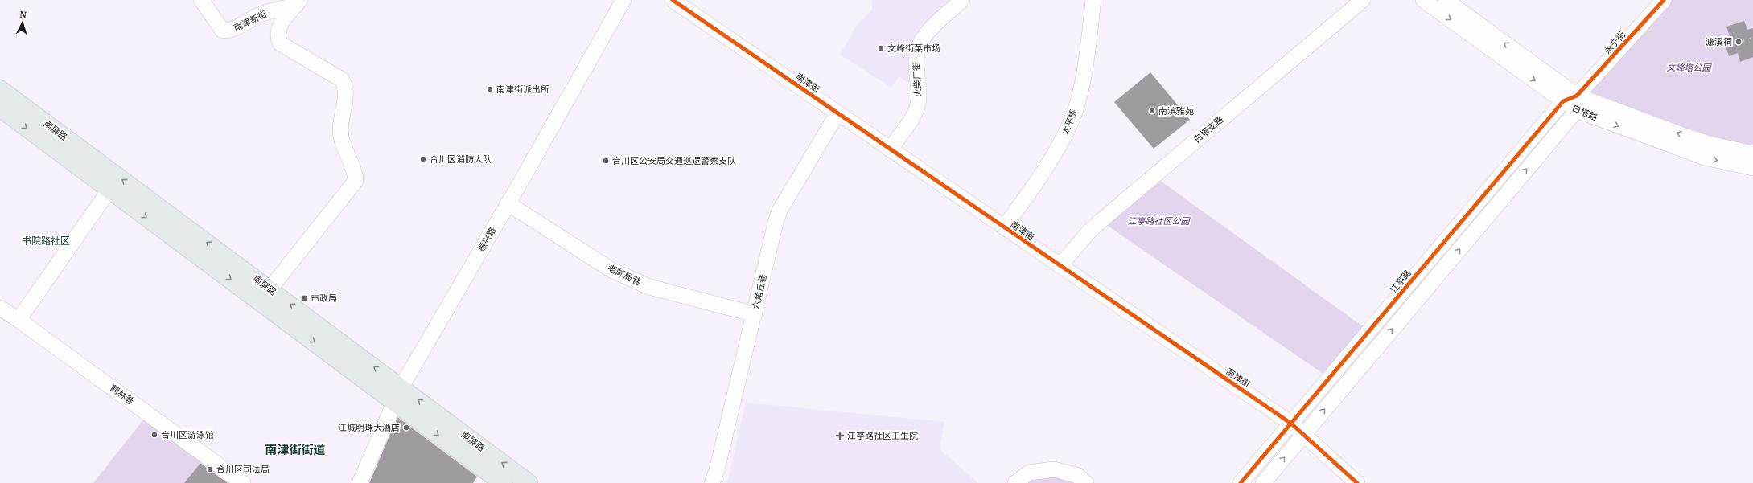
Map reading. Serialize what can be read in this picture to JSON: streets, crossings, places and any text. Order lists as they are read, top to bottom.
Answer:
{
  "streets": {
    "main road": ["南屏路"],
    "street": [
      "南津新街",
      "永宁街",
      "火柴厂街",
      "南津街",
      "白塔路",
      "太平桥",
      "白塔支路",
      "振兴路",
      "老邮局巷",
      "江亭路",
      "六角丘巷",
      "鹤林巷"
    ]
  },
  "crossings": [
    ["永宁街", "白塔路"],
    ["火柴厂街", "南津街"],
    ["南津街", "太平桥"],
    ["南津街", "白塔支路"],
    ["南津街", "江亭路"],
    ["南津街", "六角丘巷"],
    ["白塔路", "江亭路"],
    ["南屏路", "振兴路"],
    ["振兴路", "老邮局巷"],
    ["老邮局巷", "六角丘巷"]
  ],
  "districts": ["书院路社区", "南津街街道"],
  "parks": ["文峰塔公园", "江亭路社区公园"],
  "places": {
    "other": [
      "濂溪祠",
      "文峰街菜市场",
      "南津街派出所",
      "南滨雅苑",
      "合川区消防大队",
      "合川区公安局交通巡逻警察支队",
      "江城明珠大酒店",
      "合川区游泳馆",
      "合川区司法局"
    ],
    "transit": ["市政局"],
    "health": ["江亭路社区卫生院"]
  },
  "north": "top"
}
